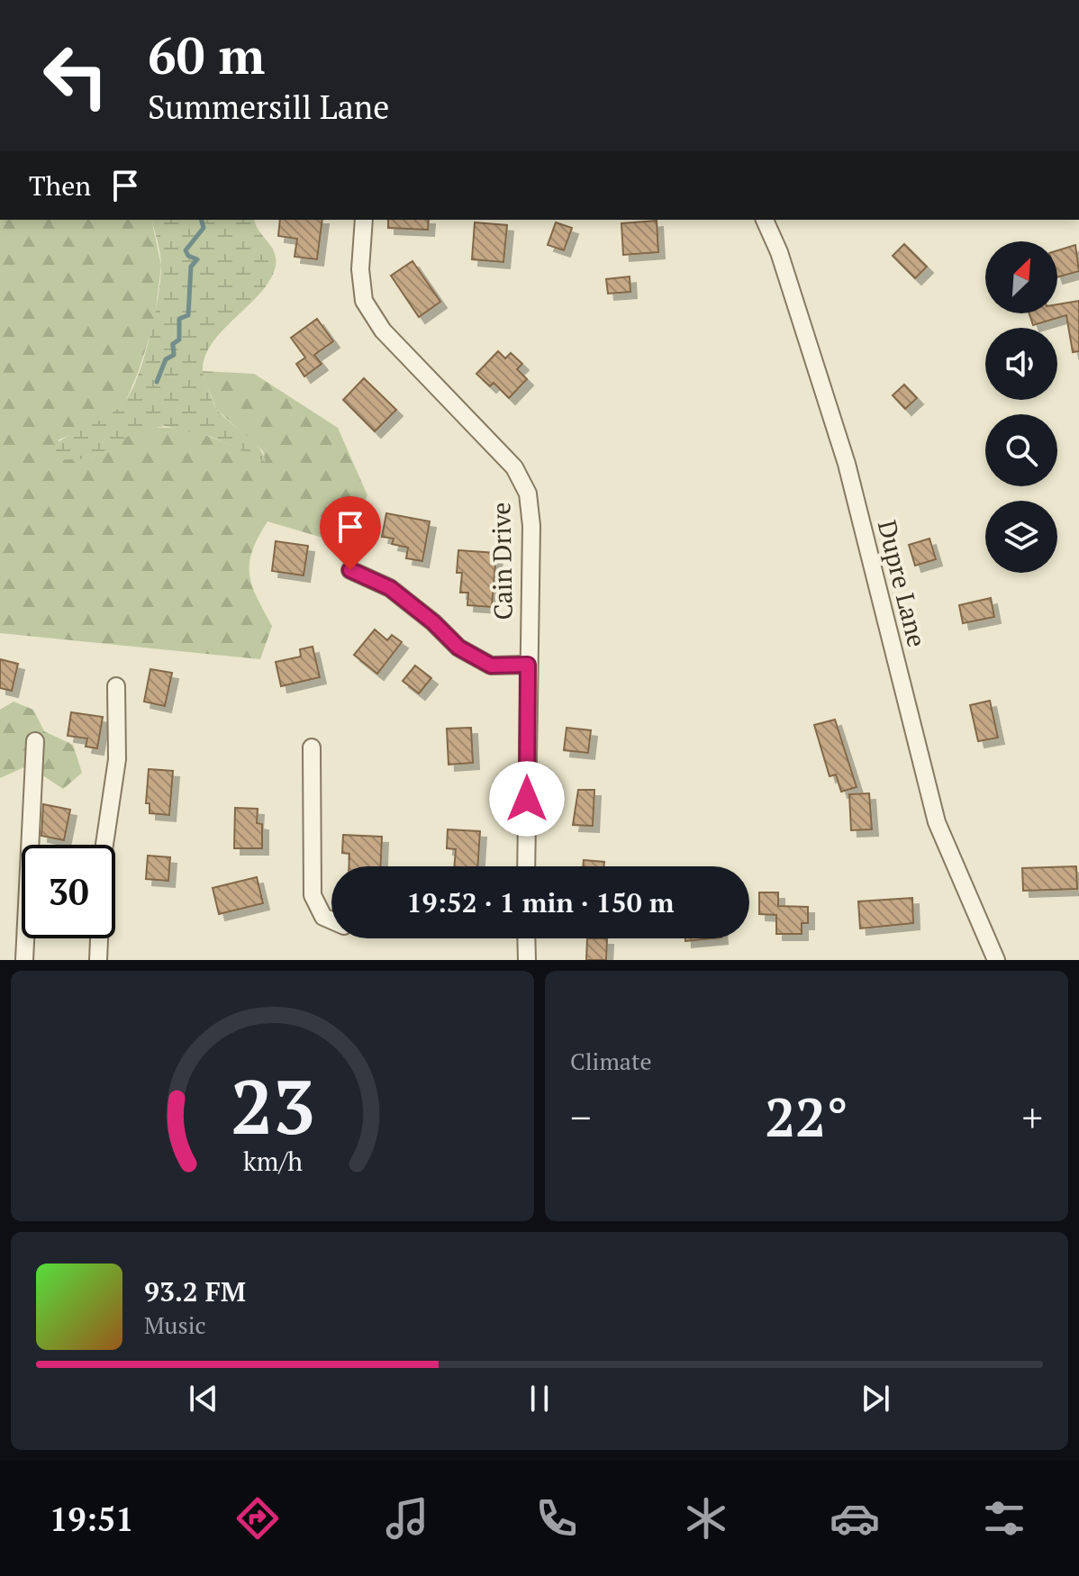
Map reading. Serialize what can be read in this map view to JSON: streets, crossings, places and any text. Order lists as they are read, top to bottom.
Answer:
{
  "streets": {
    "street": ["Cain Drive", "Dupre Lane"]
  },
  "north": "top right",
  "page": {
    "turn": ["60 m", "Summersill Lane"],
    "then": "Then",
    "limit": "30",
    "trip": "19:52 · 1 min · 150 m",
    "tile": "Climate",
    "heat": ["−", "22°", "+"],
    "song": ["93.2 FM", "Music"],
    "tabs": "19:51",
    "gauge": ["23", "km/h"]
  }
}
